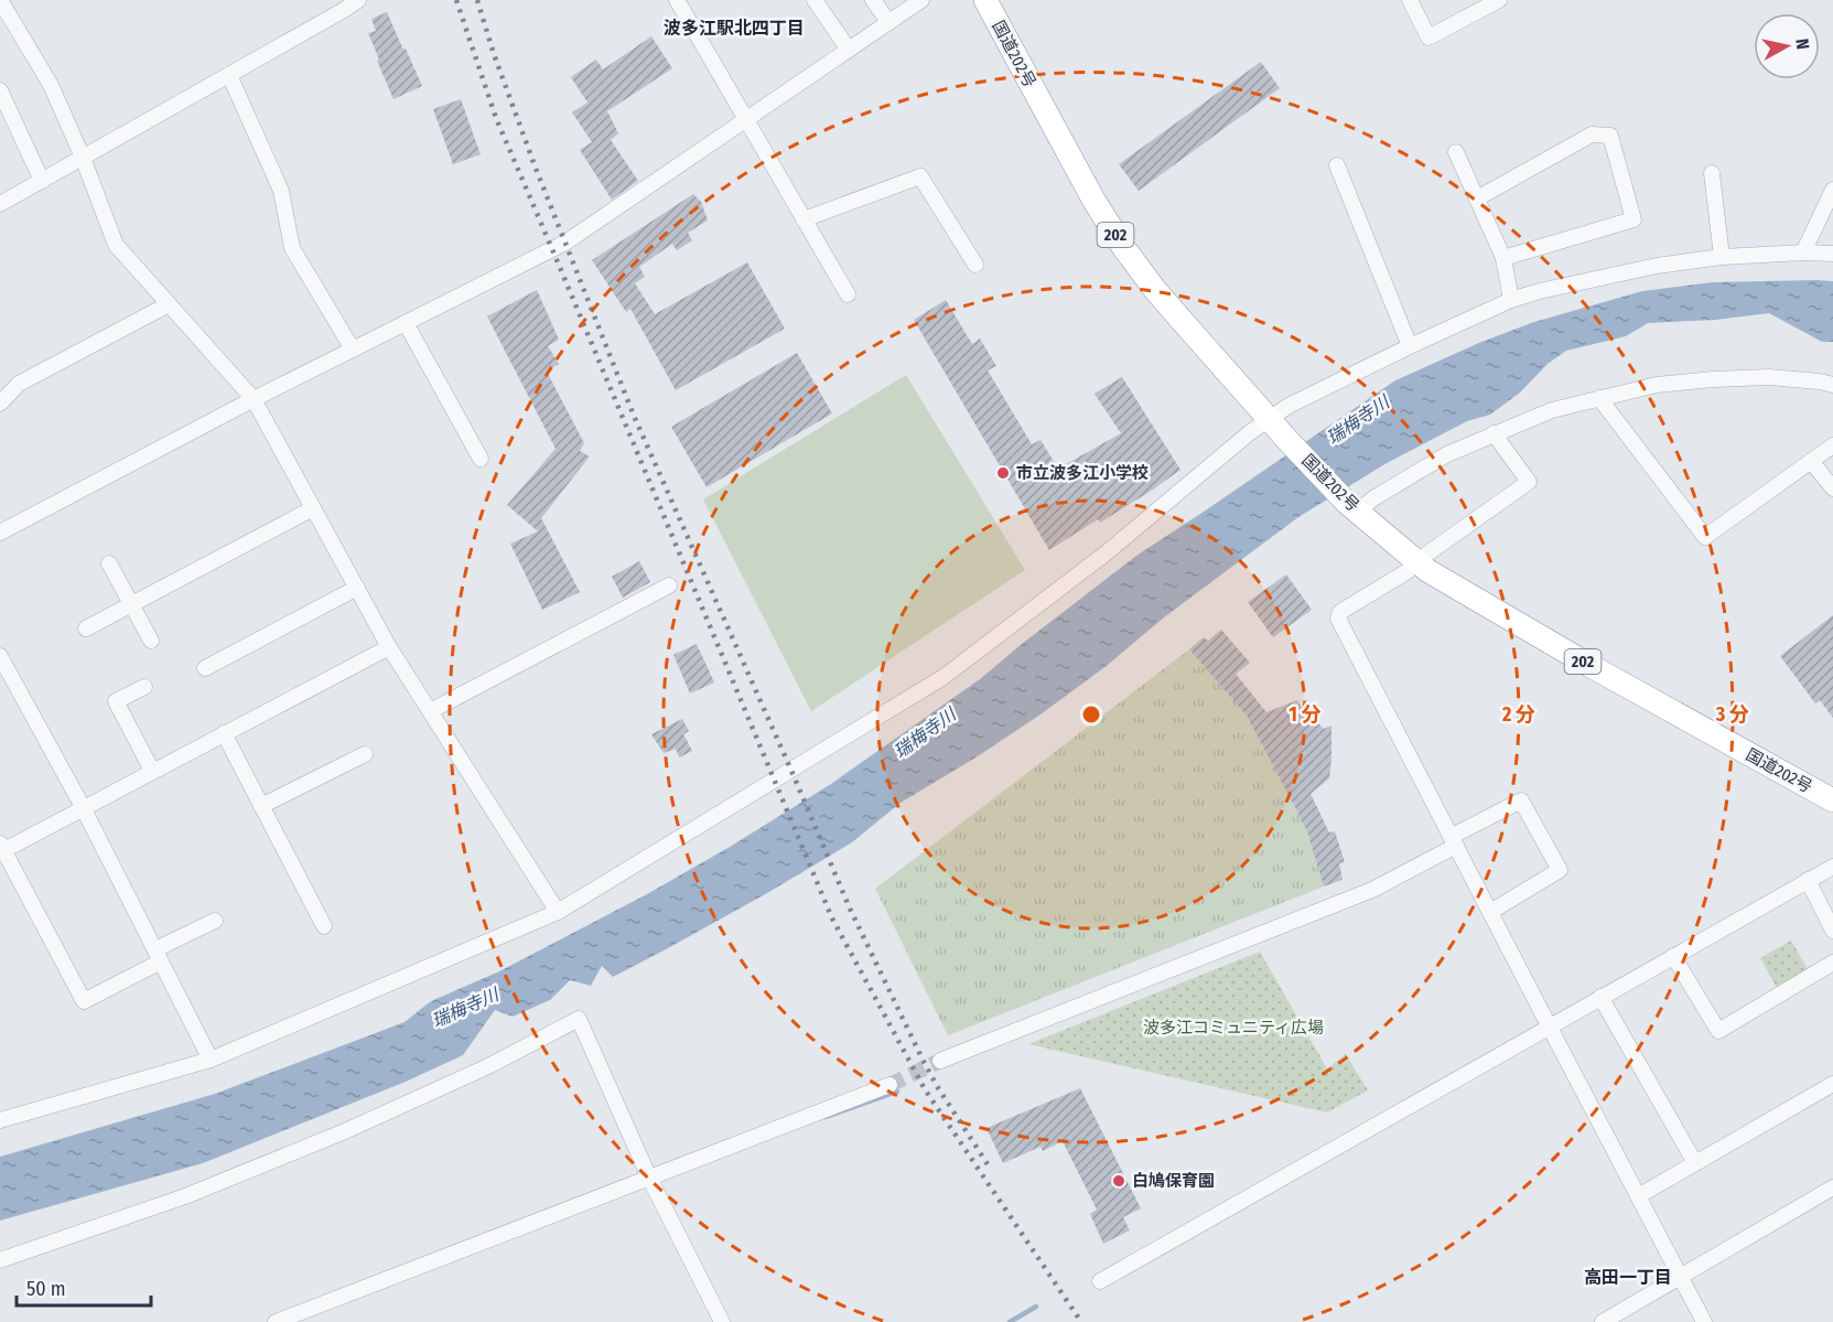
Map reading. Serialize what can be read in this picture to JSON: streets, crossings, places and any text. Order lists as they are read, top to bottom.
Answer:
{
  "streets": {
    "highway": ["国道202号", "202"]
  },
  "districts": ["波多江駅北四丁目", "高田一丁目"],
  "water": ["瑞梅寺川"],
  "parks": ["波多江コミュニティ広場"],
  "places": ["市立波多江小学校", "白鳩保育園"],
  "scale_bar": "50 m",
  "north": "right",
  "rings": ["1 分", "2 分", "3 分"]
}
